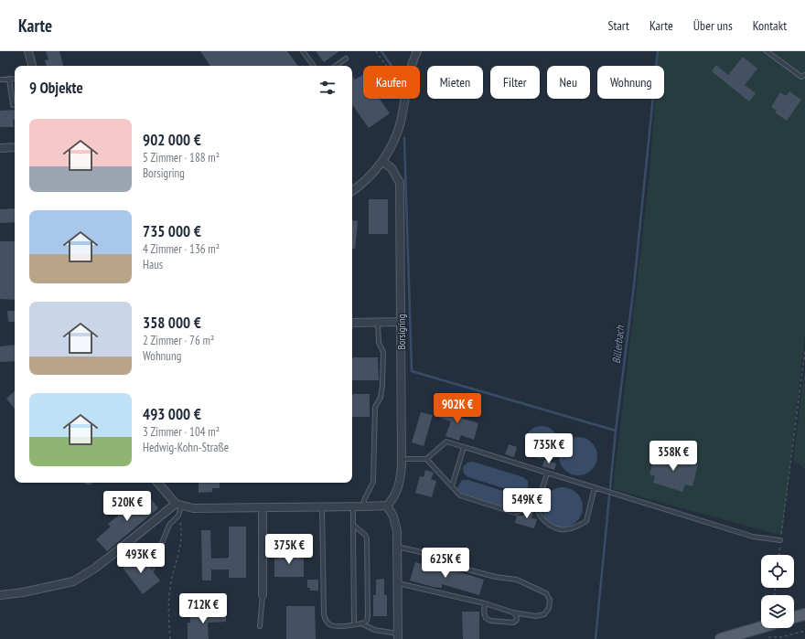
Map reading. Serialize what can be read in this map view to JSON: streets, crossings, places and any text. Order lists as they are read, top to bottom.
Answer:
{
  "streets": {
    "street": ["Borsigring"]
  },
  "water": ["Billerbach"],
  "page": {
    "header": "Karte",
    "nav": [
      "Start",
      "Karte",
      "Über uns",
      "Kontakt"
    ],
    "chip": [
      "Kaufen",
      "Mieten",
      "Filter",
      "Neu",
      "Wohnung"
    ],
    "heading": "9 Objekte",
    "list": [
      {
        "name": "902 000 €",
        "note": "5 Zimmer · 188 m² · Borsigring"
      },
      {
        "name": "735 000 €",
        "note": "4 Zimmer · 136 m² · Haus"
      },
      {
        "name": "358 000 €",
        "note": "2 Zimmer · 76 m² · Wohnung"
      },
      {
        "name": "493 000 €",
        "note": "3 Zimmer · 104 m² · Hedwig-Kohn-Straße"
      }
    ],
    "price": [
      "902K €",
      "735K €",
      "358K €",
      "549K €",
      "520K €",
      "375K €",
      "493K €",
      "625K €",
      "712K €"
    ]
  }
}
